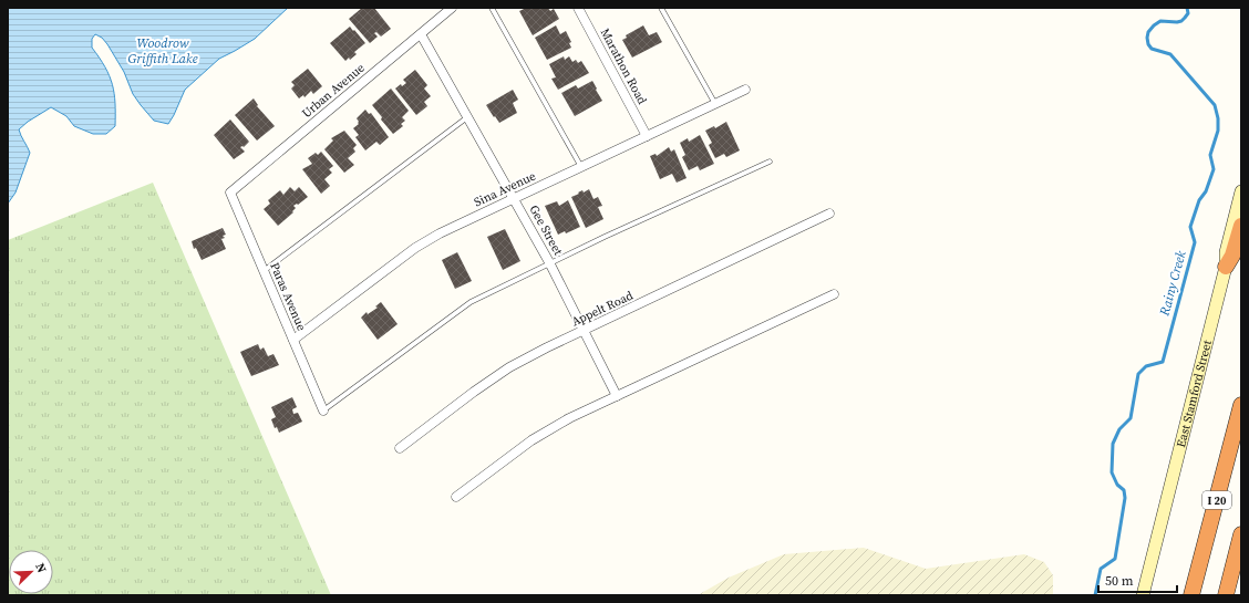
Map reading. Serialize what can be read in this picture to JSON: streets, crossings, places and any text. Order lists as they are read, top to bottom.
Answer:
{
  "streets": {
    "highway": ["I 20"],
    "main road": ["East Stamford Street"],
    "street": [
      "Marathon Road",
      "Urban Avenue",
      "Sina Avenue",
      "Gee Street",
      "Paras Avenue",
      "Appelt Road"
    ]
  },
  "crossings": [
    ["Marathon Road", "Sina Avenue"],
    ["Urban Avenue", "Gee Street"],
    ["Urban Avenue", "Paras Avenue"],
    ["Sina Avenue", "Gee Street"],
    ["Sina Avenue", "Paras Avenue"],
    ["Gee Street", "Appelt Road"]
  ],
  "water": ["Woodrow Griffith Lake", "Rainy Creek"],
  "scale_bar": "50 m",
  "north": "top right"
}
